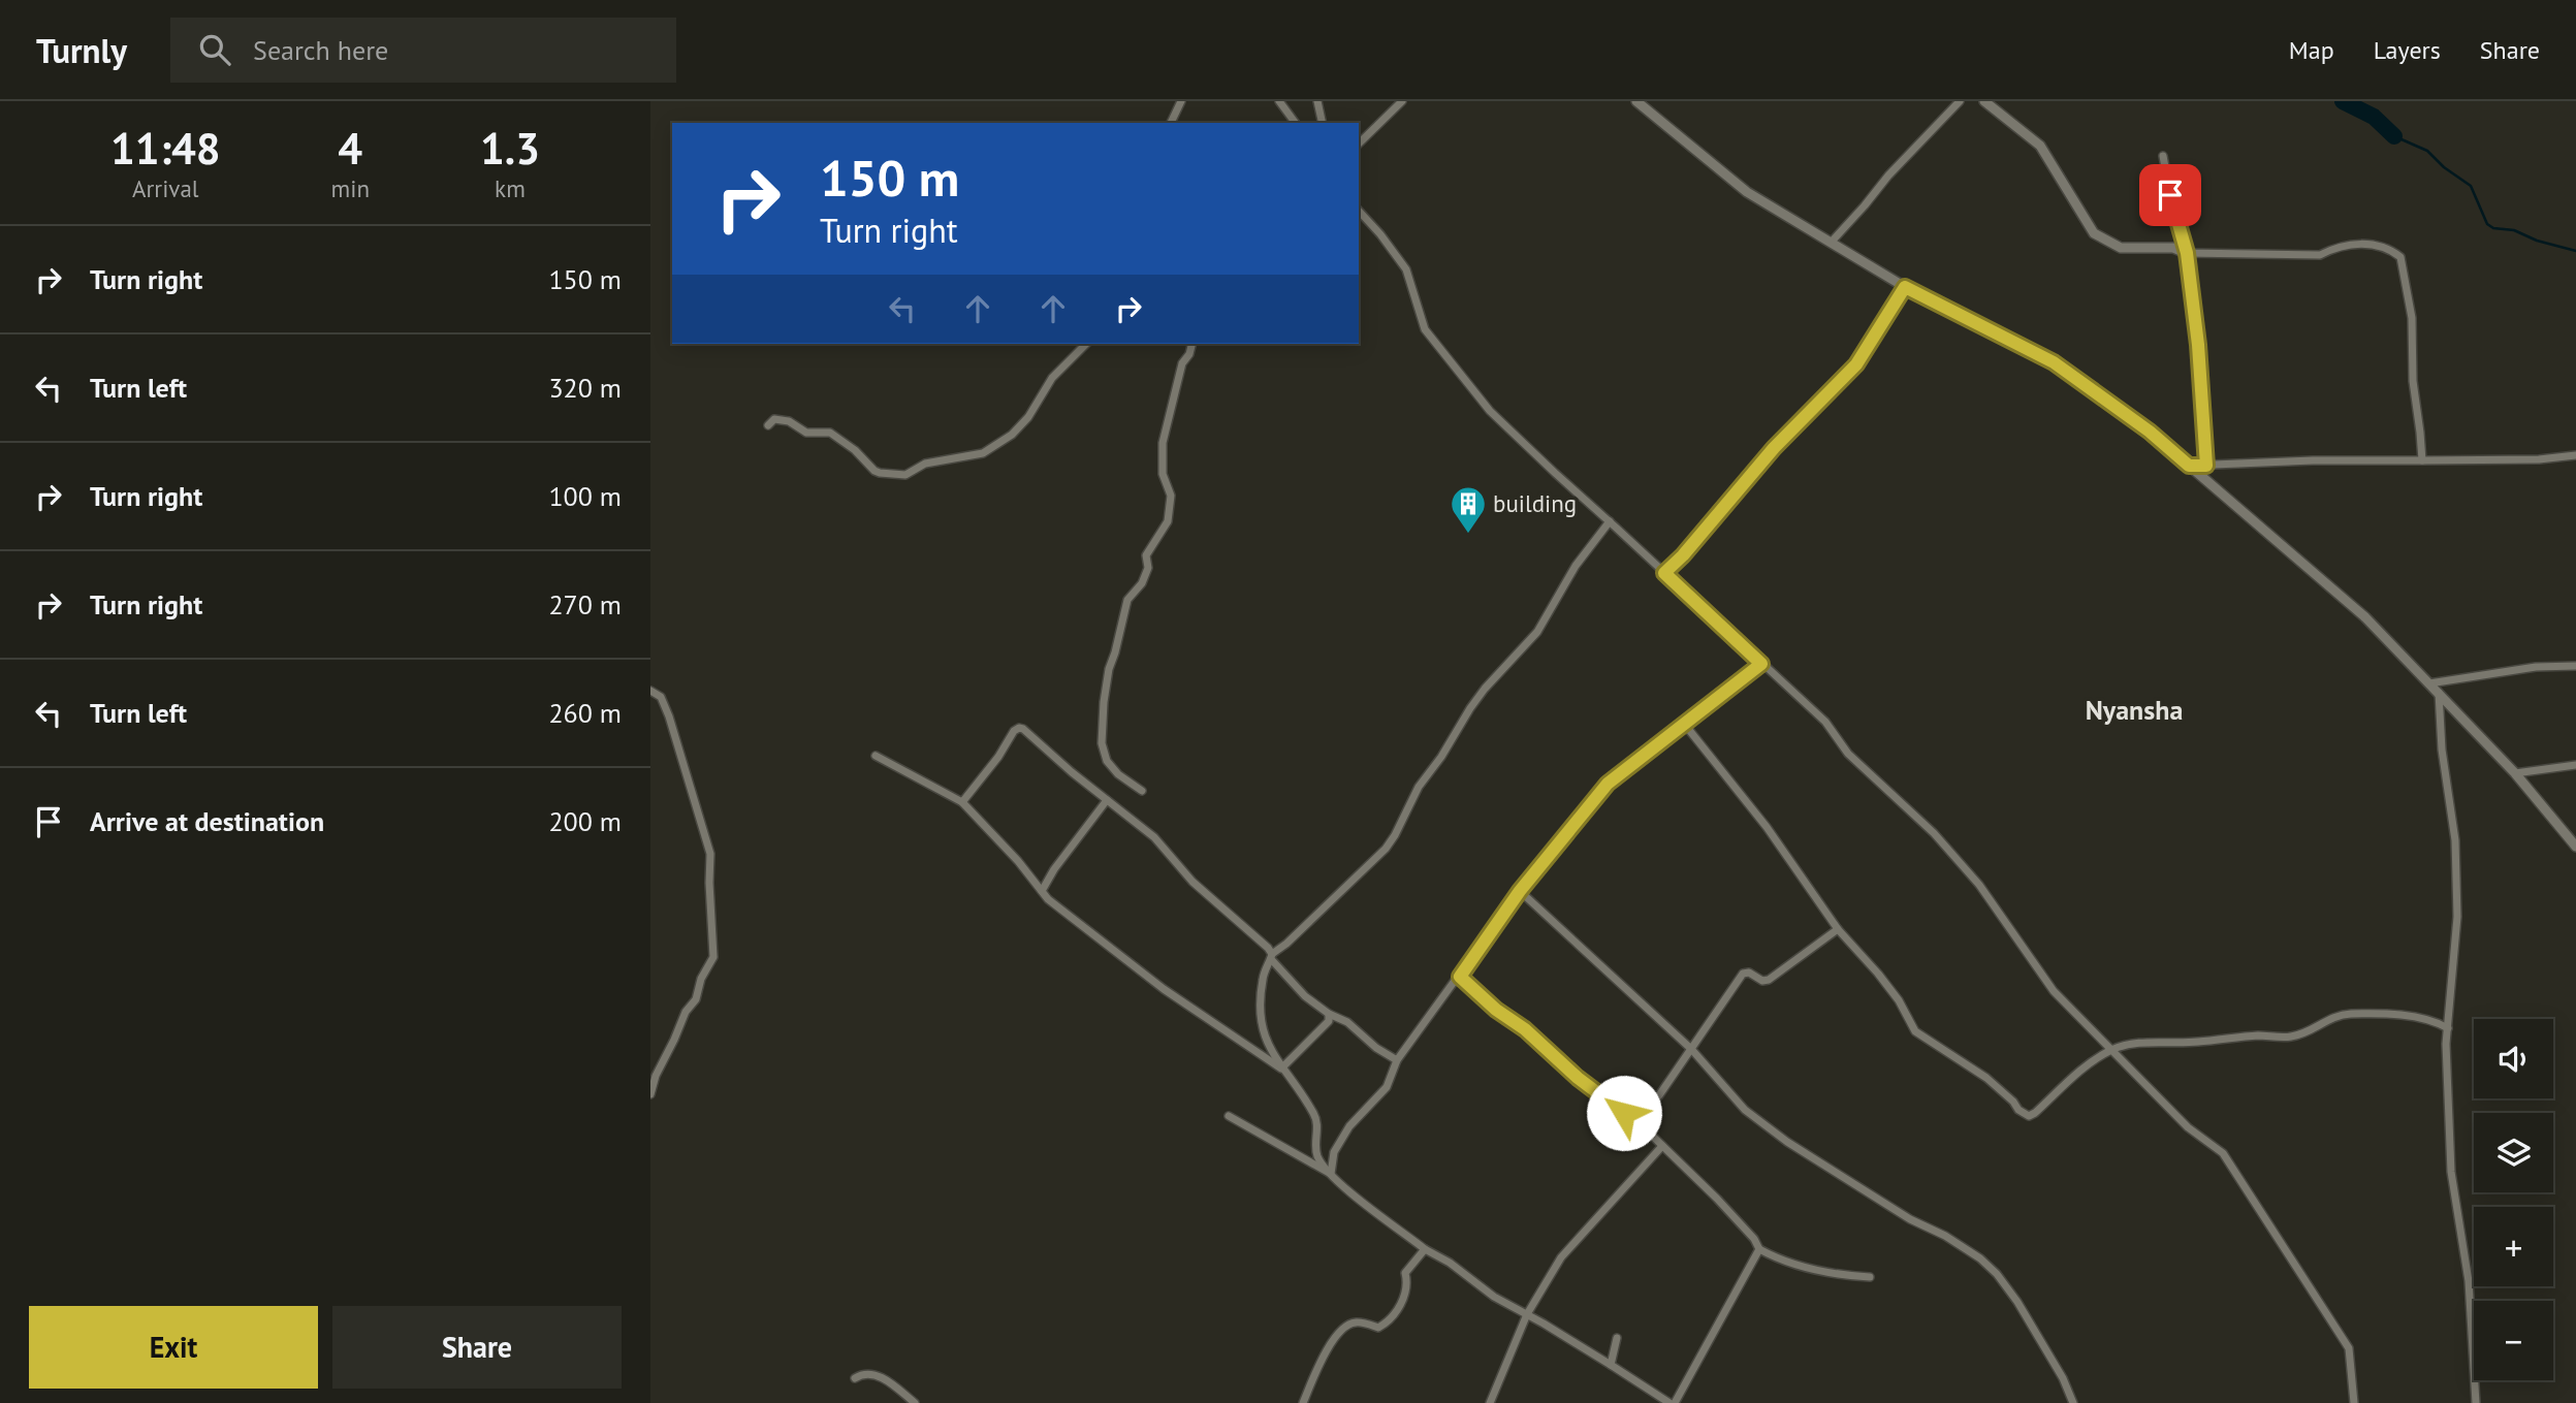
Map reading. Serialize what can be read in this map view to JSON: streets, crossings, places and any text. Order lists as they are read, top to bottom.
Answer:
{
  "districts": ["Nyansha"],
  "places": {
    "building": ["building"]
  },
  "page": {
    "header": "Turnly",
    "search": "Search here",
    "nav": ["Map", "Layers", "Share"],
    "eta": [
      "11:48",
      "Arrival",
      "4",
      "min",
      "1.3",
      "km"
    ],
    "turn": ["150 m", "Turn right"],
    "list": [
      {
        "name": "Turn right",
        "value": "150 m"
      },
      {
        "name": "Turn left",
        "value": "320 m"
      },
      {
        "name": "Turn right",
        "value": "100 m"
      },
      {
        "name": "Turn right",
        "value": "270 m"
      },
      {
        "name": "Turn left",
        "value": "260 m"
      },
      {
        "name": "Arrive at destination",
        "value": "200 m"
      }
    ],
    "map_buttons": ["+", "−"],
    "buttons": ["Exit", "Share"]
  }
}
